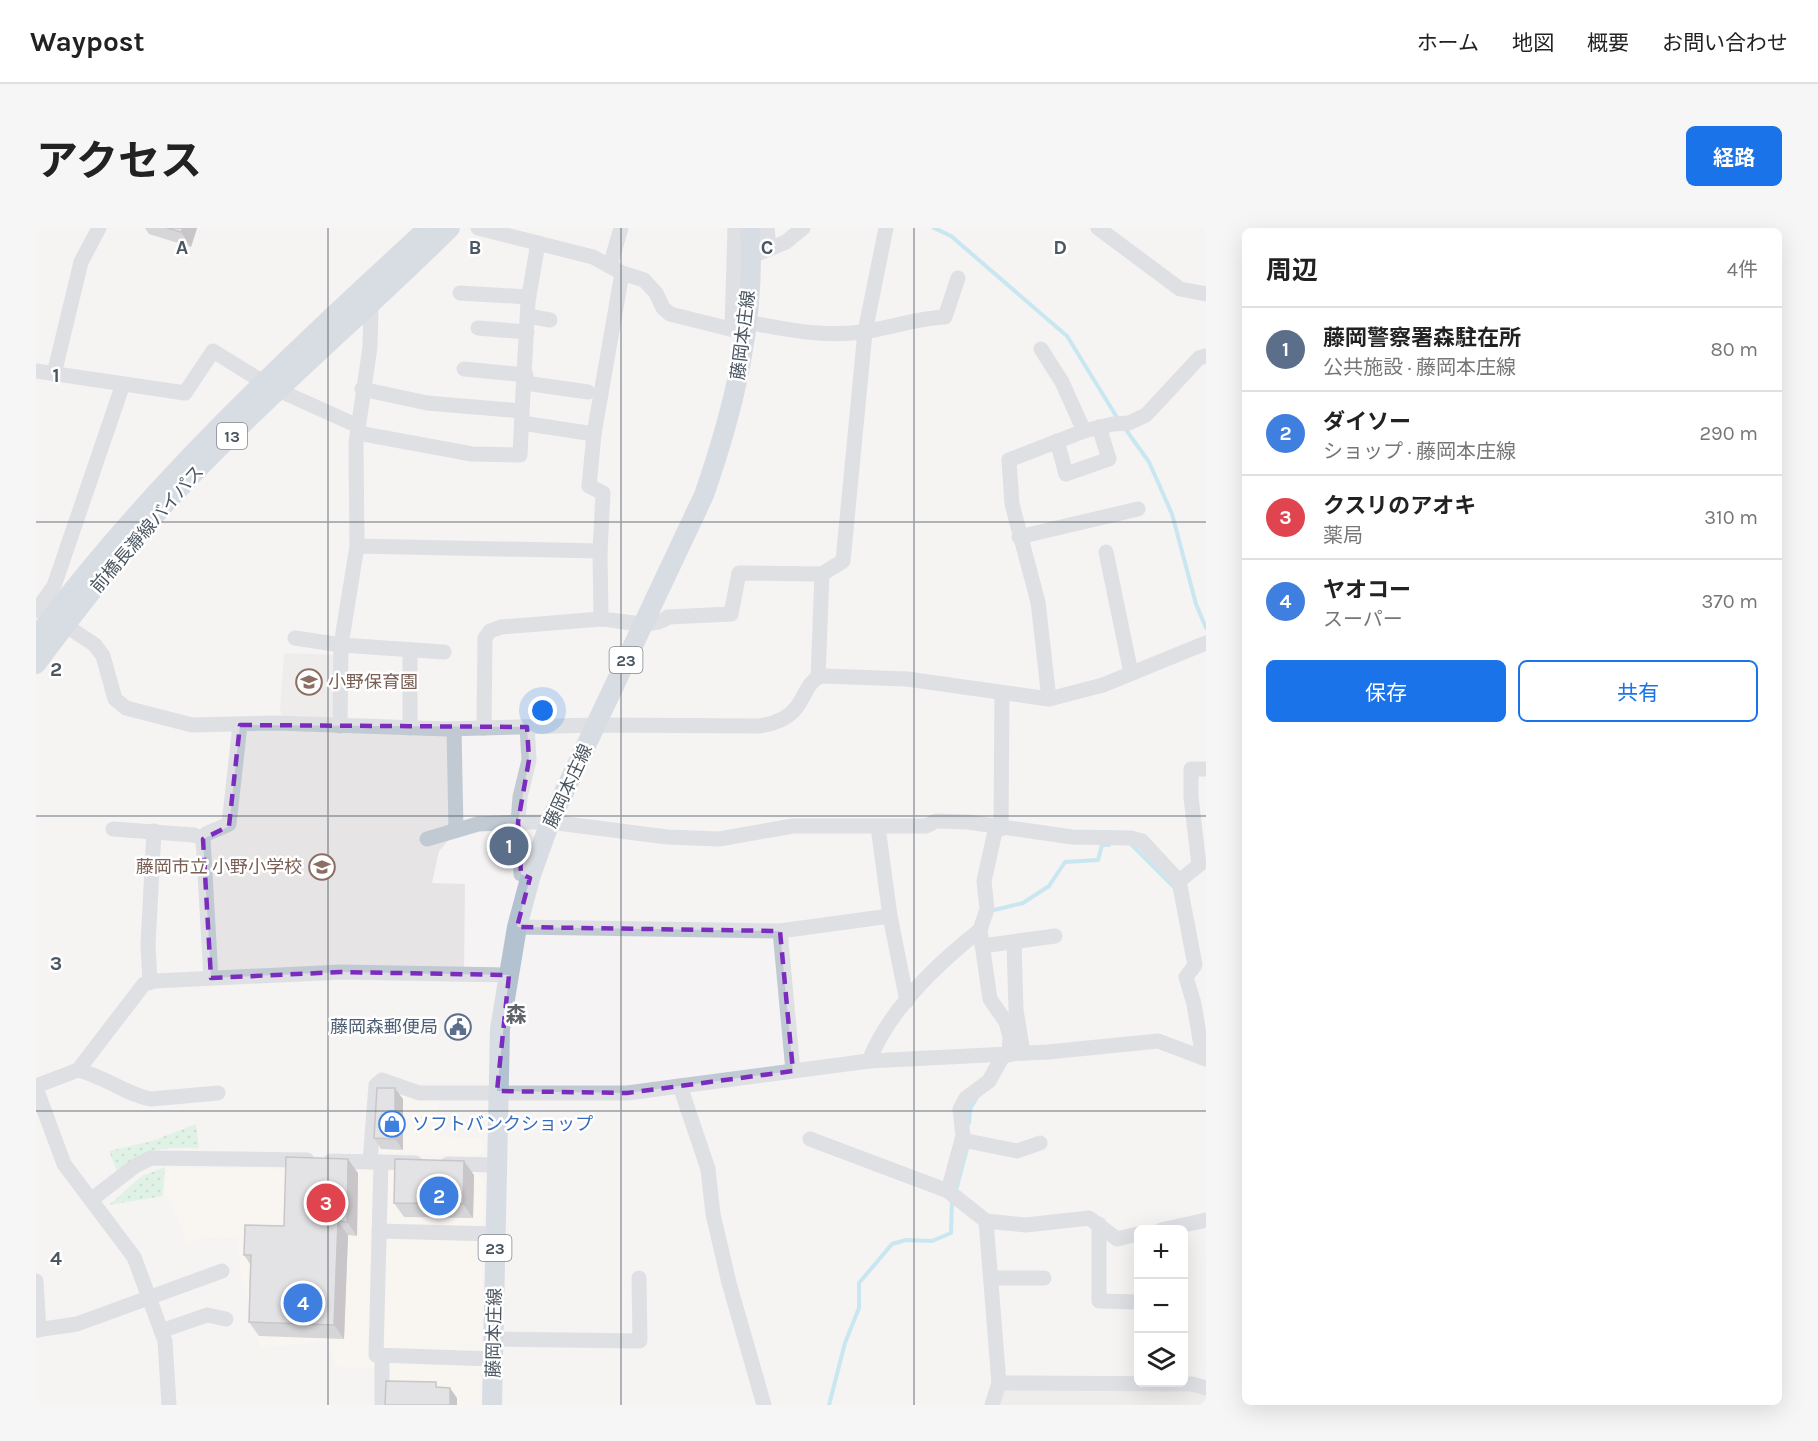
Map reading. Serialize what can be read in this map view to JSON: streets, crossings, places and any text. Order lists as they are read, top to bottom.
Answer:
{
  "streets": {
    "main road": [
      "藤岡本庄線",
      "13",
      "前橋長瀞線バイパス",
      "23"
    ]
  },
  "districts": ["森"],
  "places": {
    "school or university": ["小野保育園", "藤岡市立 小野小学校"],
    "public building": ["藤岡森郵便局"],
    "shop": ["ソフトバンクショップ"]
  },
  "page": {
    "header": "Waypost",
    "nav": [
      "ホーム",
      "地図",
      "概要",
      "お問い合わせ"
    ],
    "title": "アクセス",
    "buttons": [
      "経路",
      ["保存", "共有"]
    ],
    "heading": ["周辺", "4件"],
    "list": [
      {
        "mark": "1",
        "name": "藤岡警察署森駐在所",
        "note": "公共施設 · 藤岡本庄線",
        "value": "80 m"
      },
      {
        "mark": "2",
        "name": "ダイソー",
        "note": "ショップ · 藤岡本庄線",
        "value": "290 m"
      },
      {
        "mark": "3",
        "name": "クスリのアオキ",
        "note": "薬局",
        "value": "310 m"
      },
      {
        "mark": "4",
        "name": "ヤオコー",
        "note": "スーパー",
        "value": "370 m"
      }
    ],
    "pins": [
      "1",
      "2",
      "3",
      "4"
    ],
    "map_buttons": ["+", "−"]
  },
  "grid": {
    "columns": [
      "A",
      "B",
      "C",
      "D"
    ],
    "rows": [
      "1",
      "2",
      "3",
      "4"
    ]
  }
}
